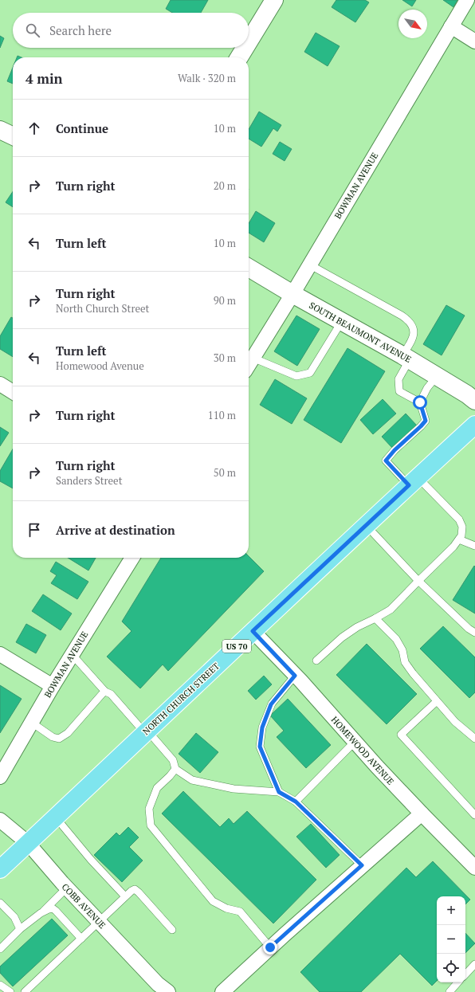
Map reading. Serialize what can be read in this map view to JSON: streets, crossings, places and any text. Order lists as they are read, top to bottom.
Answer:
{
  "streets": {
    "main road": ["US 70", "NORTH CHURCH STREET"],
    "street": [
      "BOWMAN AVENUE",
      "SOUTH BEAUMONT AVENUE",
      "HOMEWOOD AVENUE",
      "COBB AVENUE"
    ]
  },
  "crossings": [
    ["BOWMAN AVENUE", "SOUTH BEAUMONT AVENUE"],
    ["NORTH CHURCH STREET", "HOMEWOOD AVENUE"],
    ["NORTH CHURCH STREET", "COBB AVENUE"]
  ],
  "north": "bottom right",
  "page": {
    "search": "Search here",
    "heading": ["4 min", "Walk · 320 m"],
    "list": [
      ["Continue", "10 m"],
      ["Turn right", "20 m"],
      ["Turn left", "10 m"],
      ["Turn right", "North Church Street", "90 m"],
      ["Turn left", "Homewood Avenue", "30 m"],
      ["Turn right", "110 m"],
      ["Turn right", "Sanders Street", "50 m"],
      "Arrive at destination"
    ],
    "map_buttons": ["+", "−"]
  }
}
